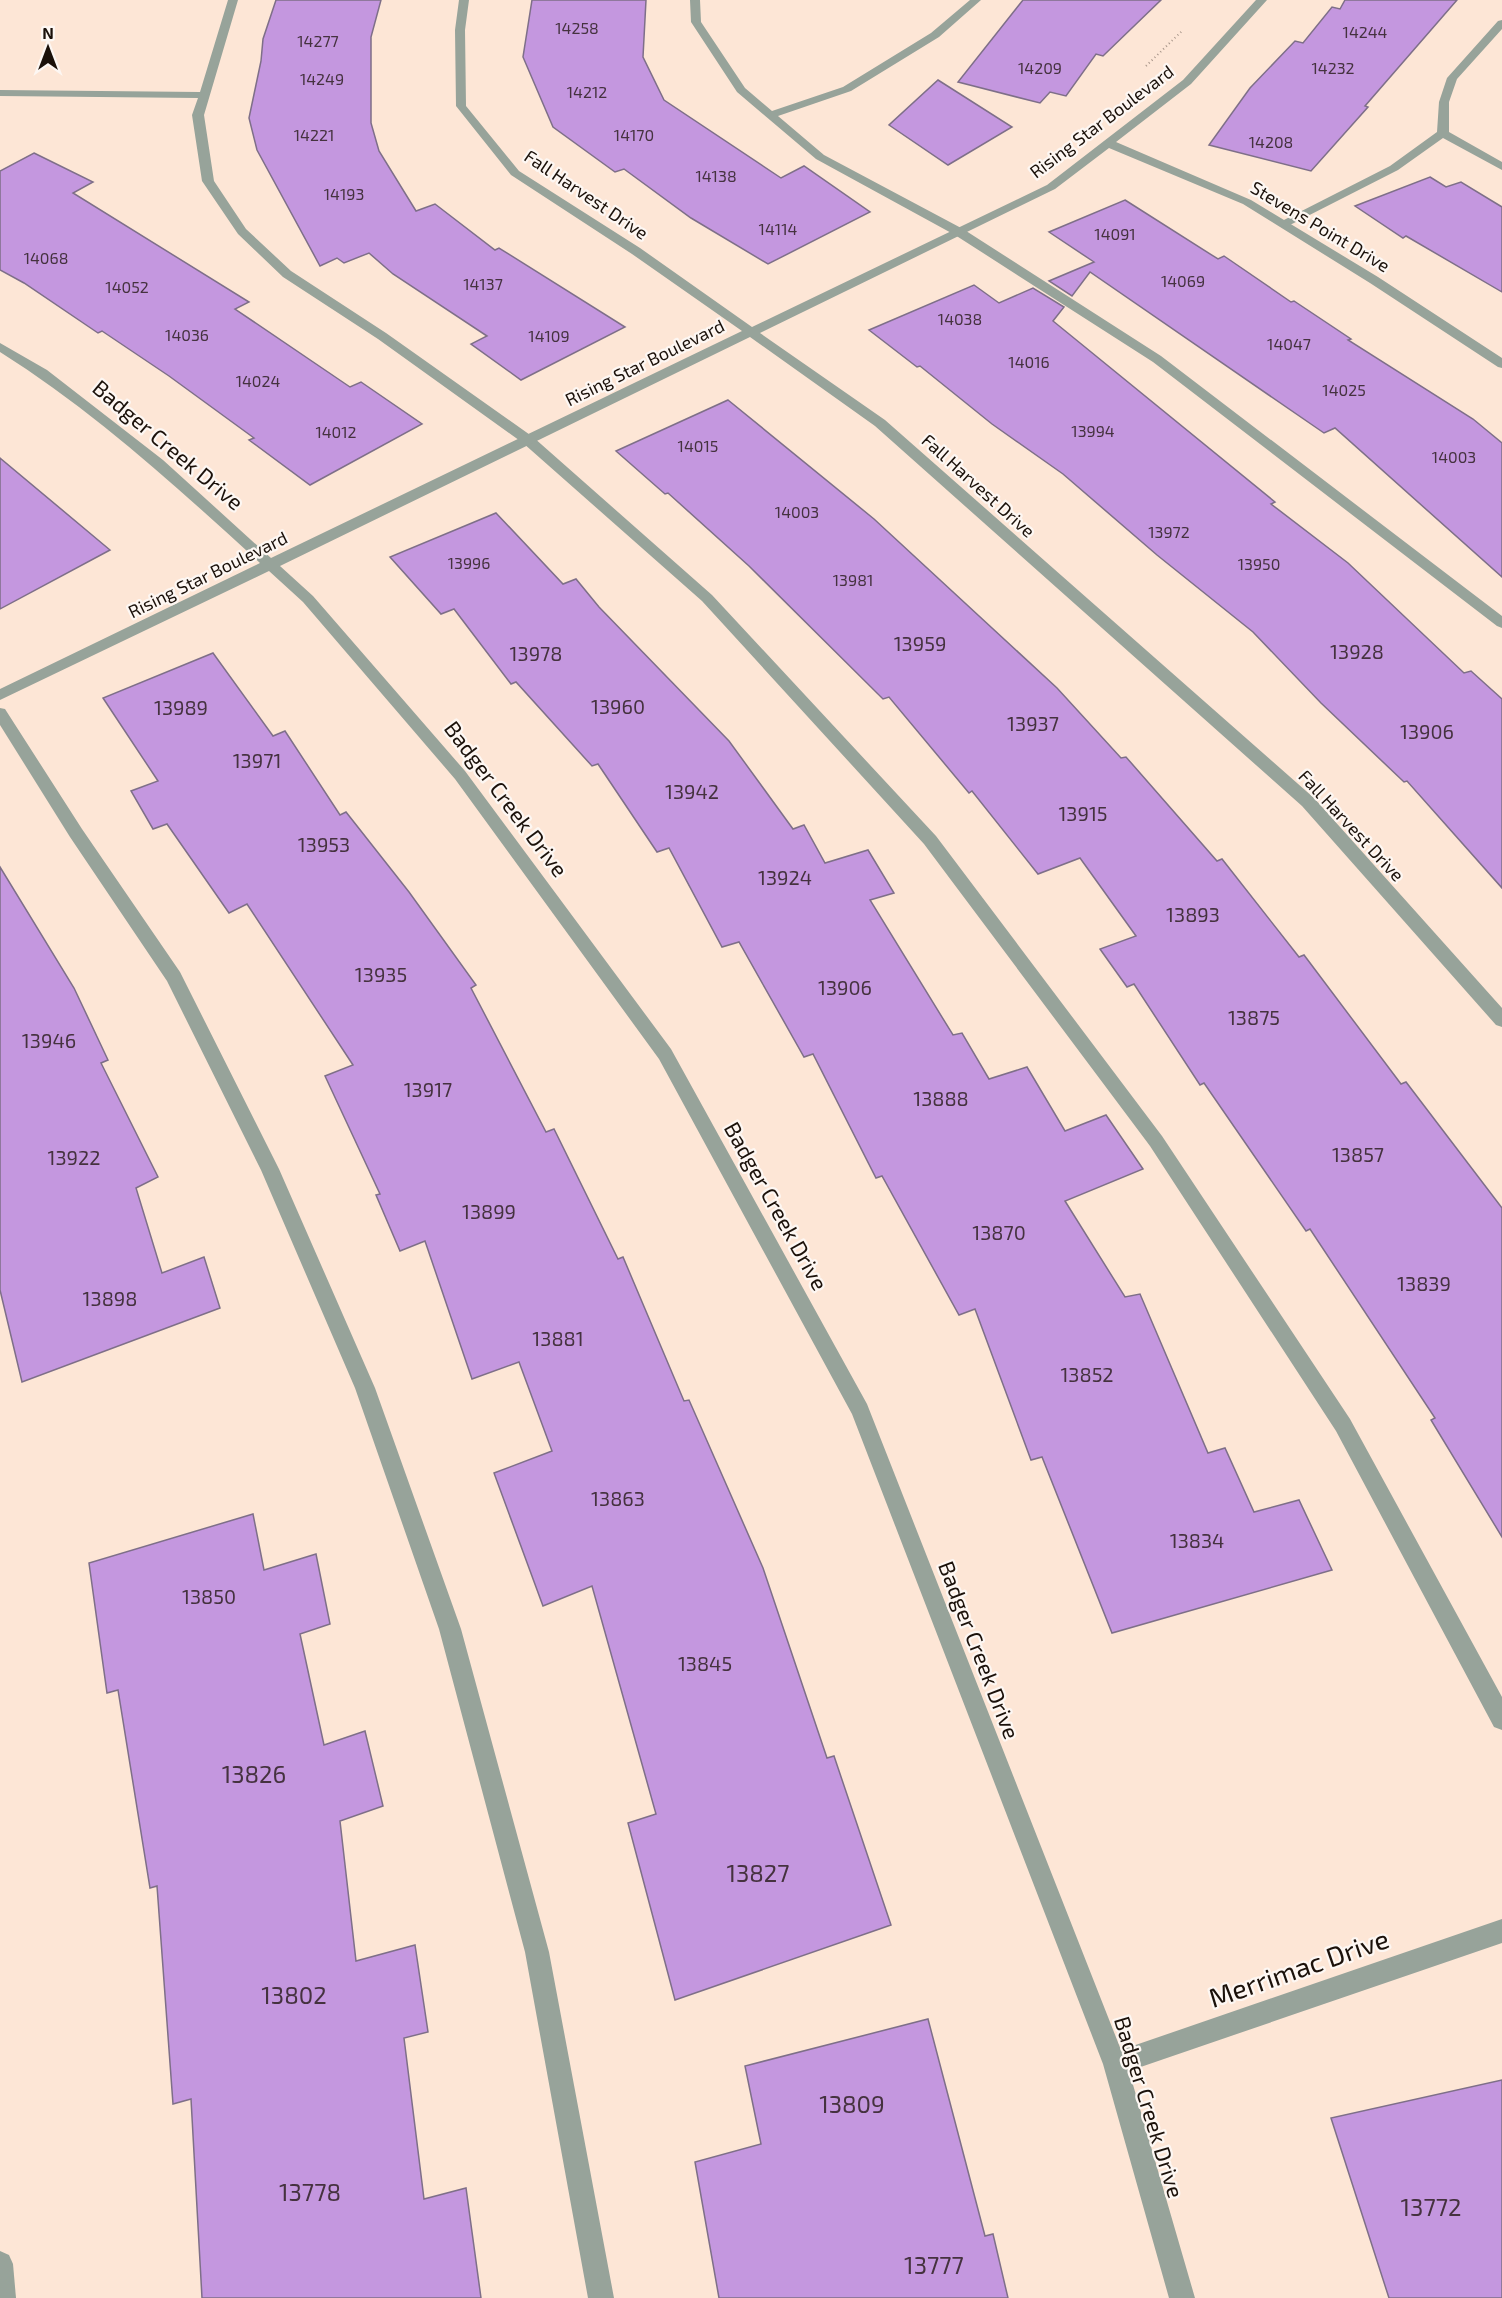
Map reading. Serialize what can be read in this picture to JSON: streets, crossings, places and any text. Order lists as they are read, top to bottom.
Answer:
{
  "streets": {
    "street": [
      "Rising Star Boulevard",
      "Fall Harvest Drive",
      "Stevens Point Drive",
      "Badger Creek Drive",
      "Merrimac Drive"
    ]
  },
  "crossings": [
    ["Rising Star Boulevard", "Fall Harvest Drive"],
    ["Rising Star Boulevard", "Stevens Point Drive"],
    ["Rising Star Boulevard", "Badger Creek Drive"],
    ["Badger Creek Drive", "Merrimac Drive"]
  ],
  "house_numbers": [
    "14258",
    "14244",
    "14277",
    "14209",
    "14232",
    "14249",
    "14212",
    "14221",
    "14170",
    "14208",
    "14138",
    "14193",
    "14114",
    "14091",
    "14068",
    "14069",
    "14137",
    "14052",
    "14038",
    "14036",
    "14109",
    "14047",
    "14016",
    "14024",
    "14025",
    "13994",
    "14012",
    "14015",
    "14003",
    "14003",
    "13972",
    "13996",
    "13950",
    "13981",
    "13959",
    "13928",
    "13978",
    "13960",
    "13989",
    "13937",
    "13906",
    "13971",
    "13942",
    "13915",
    "13953",
    "13924",
    "13893",
    "13935",
    "13906",
    "13875",
    "13946",
    "13917",
    "13888",
    "13857",
    "13922",
    "13899",
    "13870",
    "13839",
    "13898",
    "13881",
    "13852",
    "13863",
    "13834",
    "13850",
    "13845",
    "13826",
    "13827",
    "13802",
    "13809",
    "13778",
    "13772",
    "13777"
  ],
  "north": "top"
}
